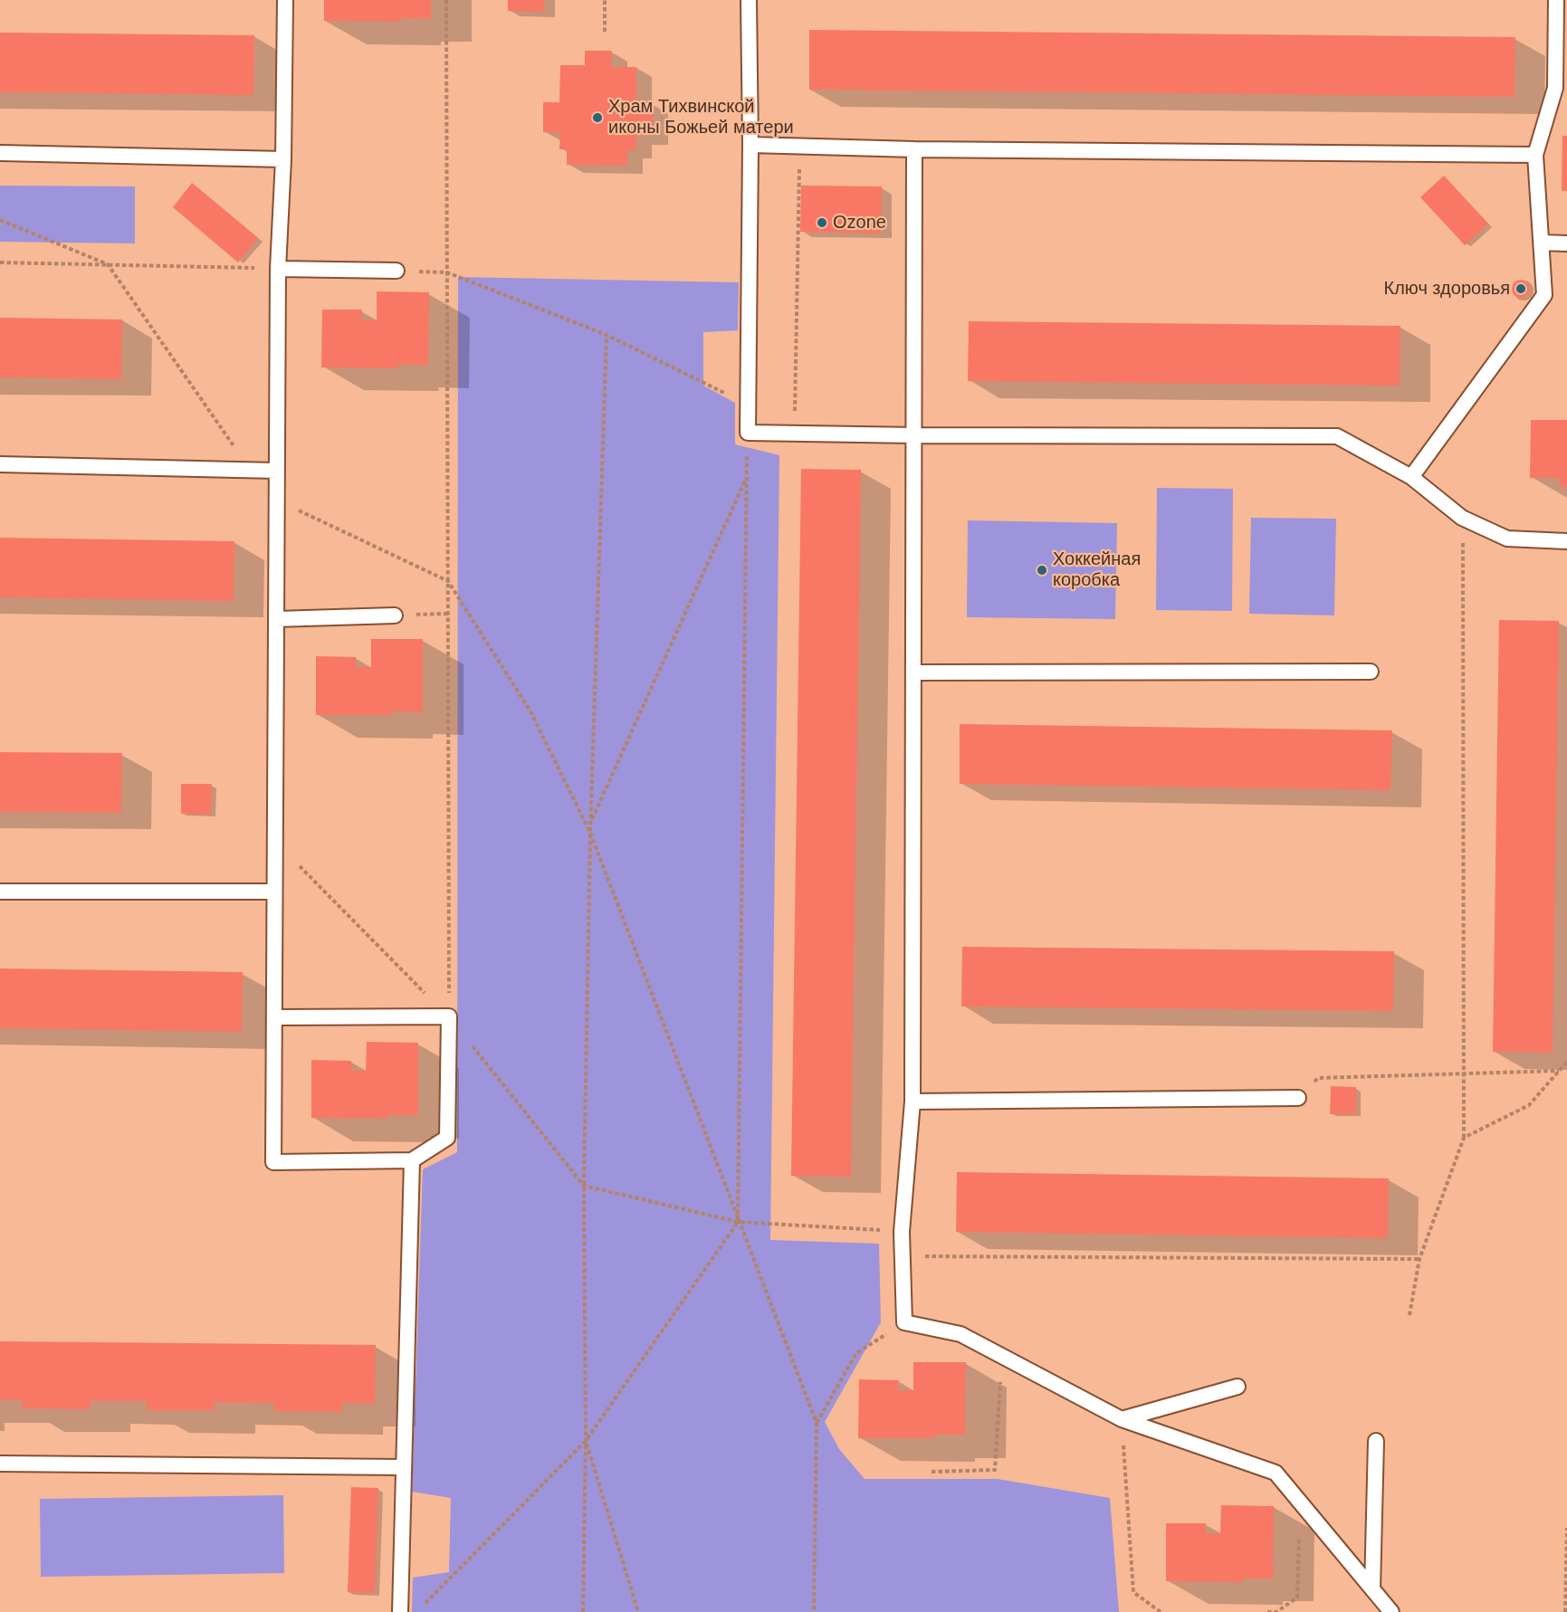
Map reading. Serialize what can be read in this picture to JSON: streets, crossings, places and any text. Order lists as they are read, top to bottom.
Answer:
{
  "places": [
    "Храм Тихвинской иконы Божьей матери",
    "Ozone",
    "Ключ здоровья",
    "Хоккейная коробка"
  ]
}
